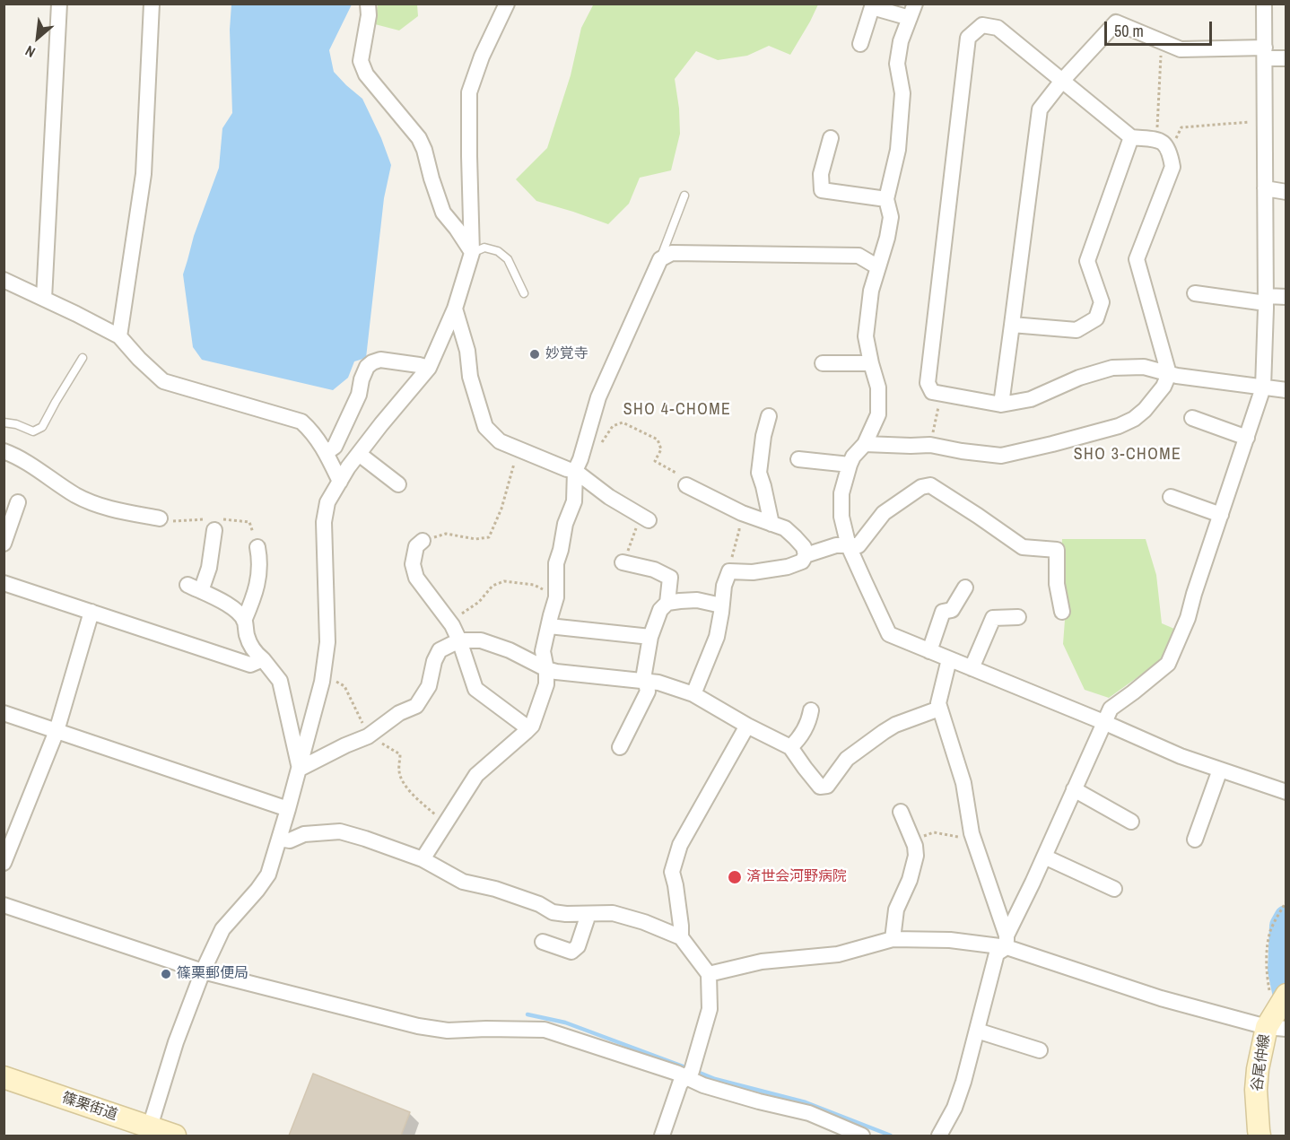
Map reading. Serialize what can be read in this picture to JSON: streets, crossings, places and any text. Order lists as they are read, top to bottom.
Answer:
{
  "streets": {
    "main road": ["谷尾仲線", "篠栗街道"]
  },
  "districts": ["SHO 4-CHOME", "SHO 3-CHOME"],
  "places": ["妙覚寺", "済世会河野病院", "篠栗郵便局"],
  "scale_bar": "50 m",
  "north": "bottom left"
}
